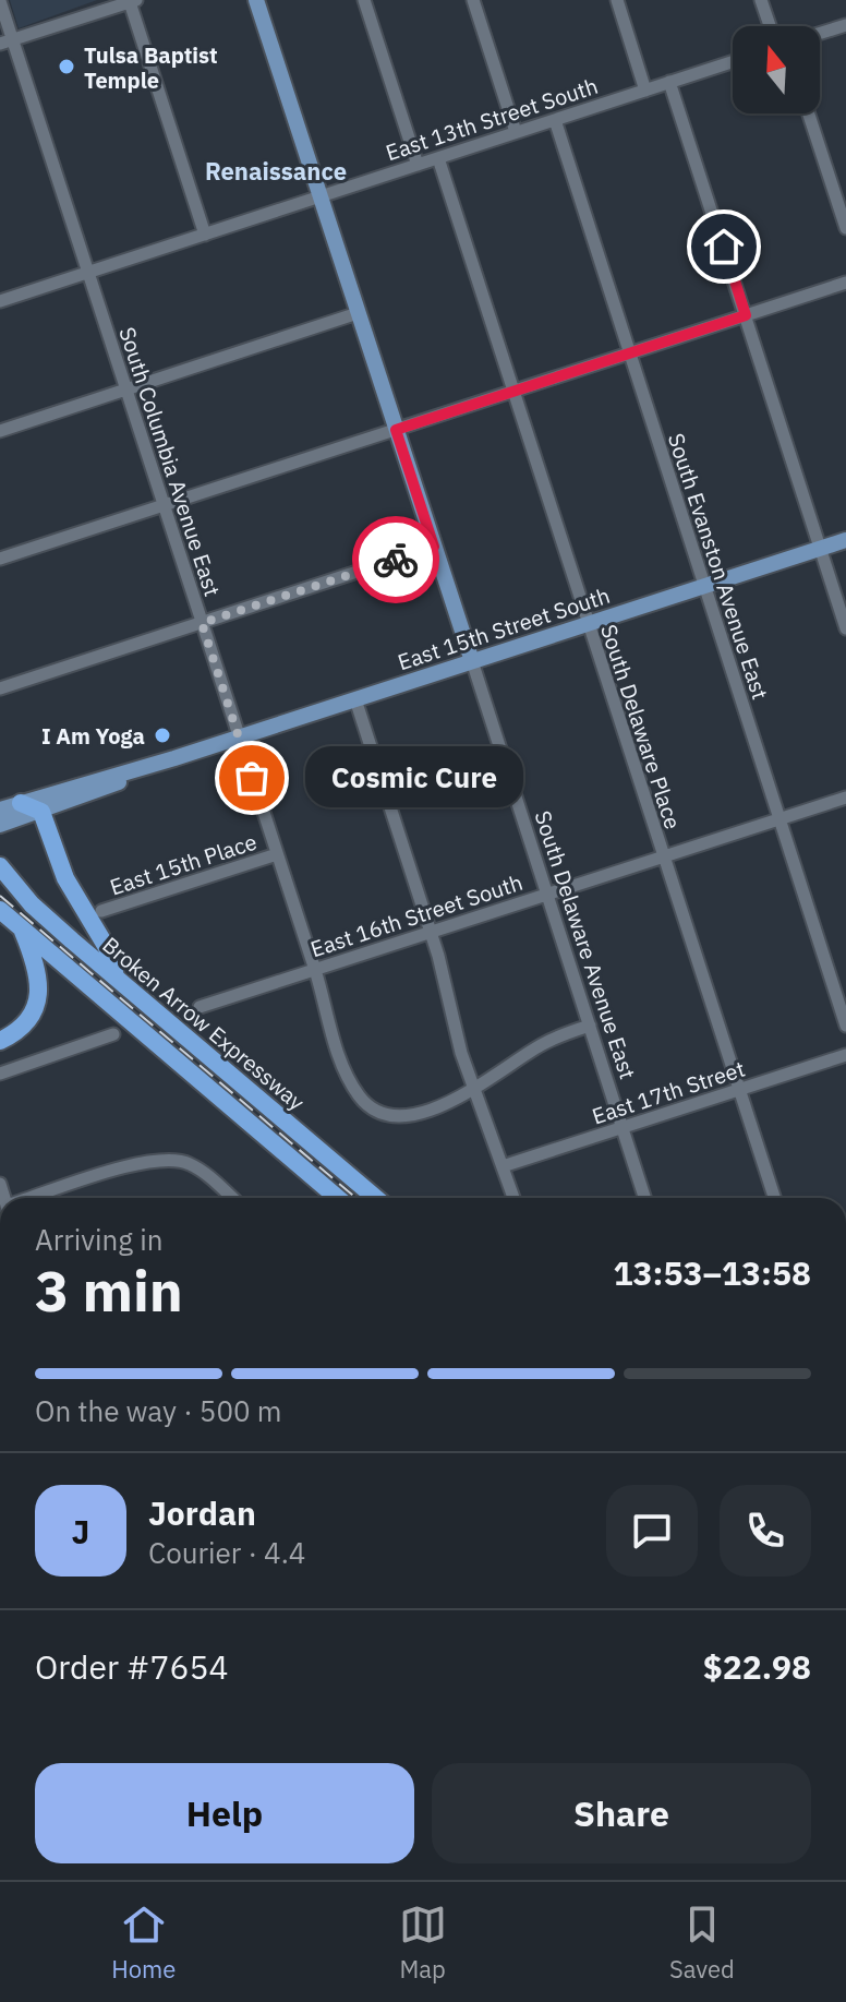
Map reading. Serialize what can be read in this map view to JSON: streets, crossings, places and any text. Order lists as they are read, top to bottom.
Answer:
{
  "streets": {
    "highway": ["Broken Arrow Expressway"],
    "main road": ["East 15th Street South", "South Delaware Avenue East"],
    "street": [
      "East 13th Street South",
      "South Columbia Avenue East",
      "South Evanston Avenue East",
      "South Delaware Place",
      "East 15th Place",
      "East 16th Street South",
      "East 17th Street"
    ]
  },
  "crossings": [
    ["East 13th Street South", "South Columbia Avenue East"],
    ["East 13th Street South", "South Evanston Avenue East"],
    ["East 13th Street South", "South Delaware Place"],
    ["East 13th Street South", "South Delaware Avenue East"],
    ["South Columbia Avenue East", "East 15th Street South"],
    ["South Columbia Avenue East", "East 15th Place"],
    ["South Columbia Avenue East", "East 16th Street South"],
    ["South Evanston Avenue East", "East 15th Street South"],
    ["South Evanston Avenue East", "East 16th Street South"],
    ["East 15th Street South", "South Delaware Place"],
    ["East 15th Street South", "South Delaware Avenue East"],
    ["South Delaware Place", "East 16th Street South"],
    ["South Delaware Place", "East 17th Street"],
    ["East 16th Street South", "South Delaware Avenue East"],
    ["South Delaware Avenue East", "East 17th Street"]
  ],
  "districts": ["Renaissance"],
  "places": ["Tulsa Baptist Temple", "I Am Yoga", "Cosmic Cure"],
  "north": "top",
  "page": {
    "bubble": "Cosmic Cure",
    "heading": ["3 min", "Arriving in", "13:53–13:58"],
    "panel": [
      "Jordan",
      "Courier · 4.4",
      "Order #7654",
      "$22.98"
    ],
    "bar": "On the way · 500 m",
    "round": "J",
    "buttons": ["Help", "Share"],
    "tabs": ["Home", "Map", "Saved"]
  }
}
